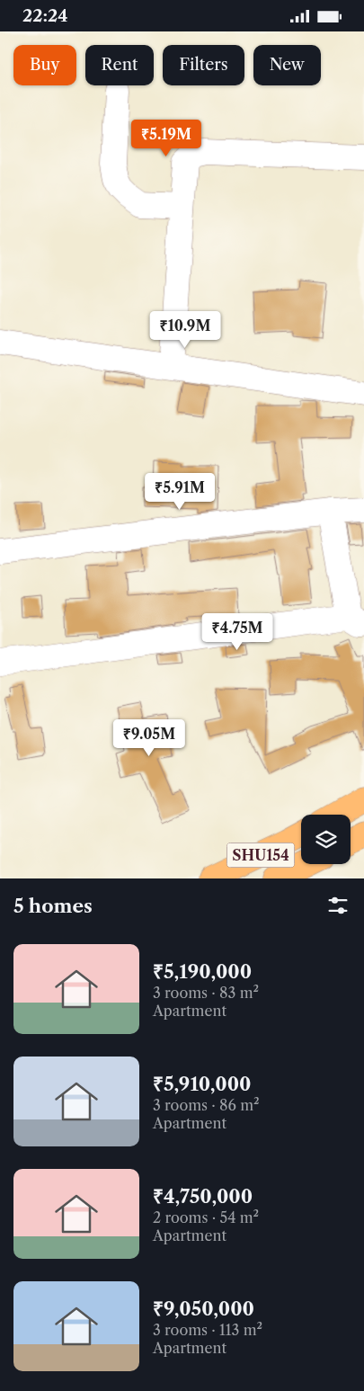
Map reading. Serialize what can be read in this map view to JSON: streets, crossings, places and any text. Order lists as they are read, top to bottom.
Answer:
{
  "streets": {
    "highway": ["SHU154"]
  },
  "page": {
    "status": "22:24",
    "chip": [
      "Buy",
      "Rent",
      "Filters",
      "New"
    ],
    "price": [
      "₹5.19M",
      "₹10.9M",
      "₹5.91M",
      "₹4.75M",
      "₹9.05M"
    ],
    "heading": "5 homes",
    "list": [
      {
        "name": "₹5,190,000",
        "note": "3 rooms · 83 m² · Apartment"
      },
      {
        "name": "₹5,910,000",
        "note": "3 rooms · 86 m² · Apartment"
      },
      {
        "name": "₹4,750,000",
        "note": "2 rooms · 54 m² · Apartment"
      },
      {
        "name": "₹9,050,000",
        "note": "3 rooms · 113 m² · Apartment"
      }
    ]
  }
}
